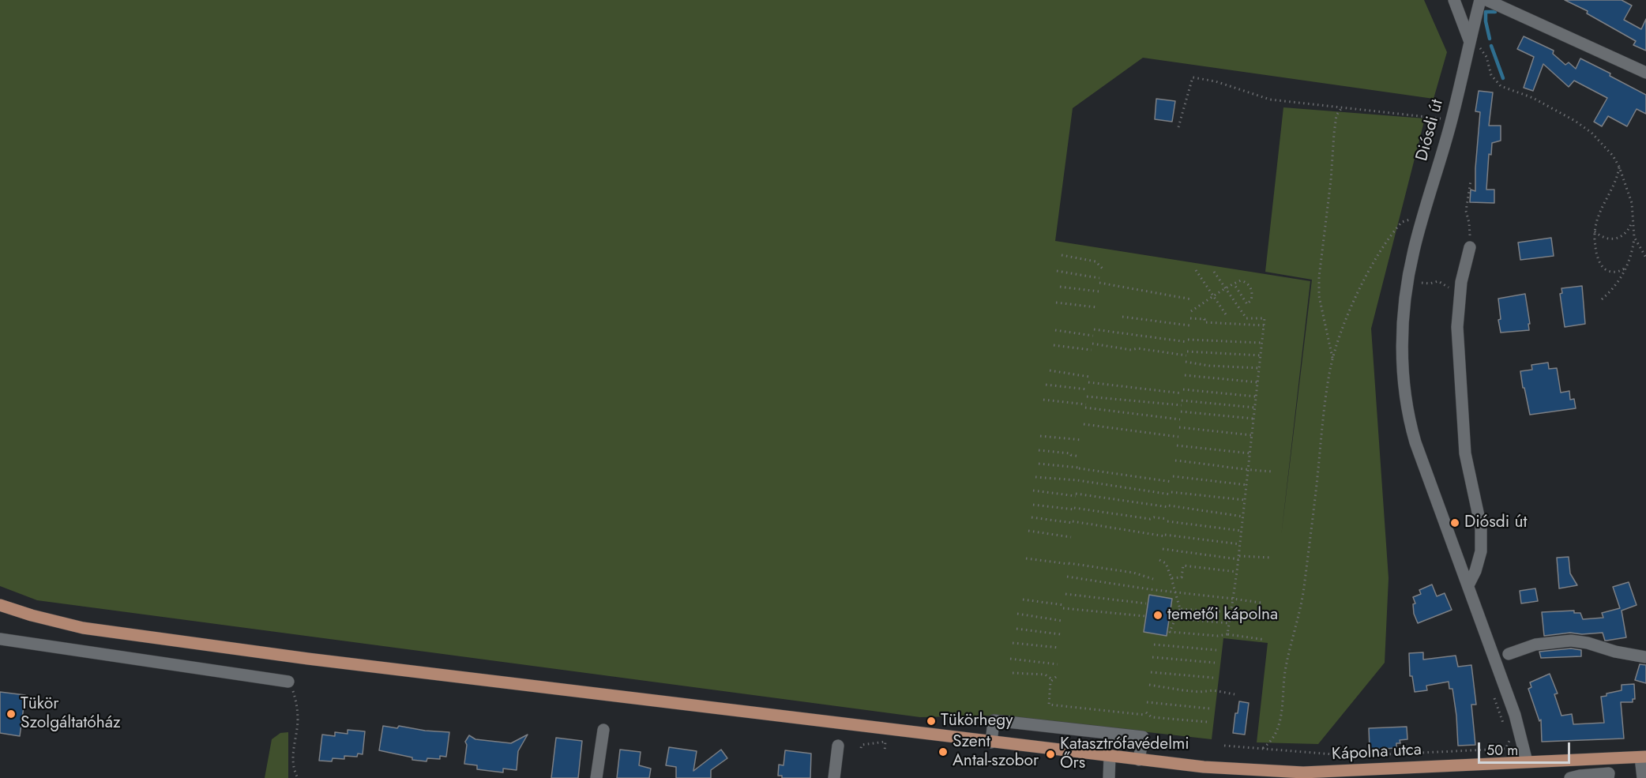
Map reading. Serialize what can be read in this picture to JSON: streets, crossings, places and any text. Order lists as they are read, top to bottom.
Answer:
{
  "streets": {
    "main road": ["Kápolna utca"],
    "street": ["Diósdi út"]
  },
  "crossings": [
    ["Diósdi út", "Kápolna utca"]
  ],
  "places": [
    "Diósdi út",
    "temetői kápolna",
    "Tükör Szolgáltatóház",
    "Tükörhegy",
    "Szent Antal-szobor",
    "Katasztrófavédelmi Őrs"
  ],
  "scale_bar": "50 m"
}
